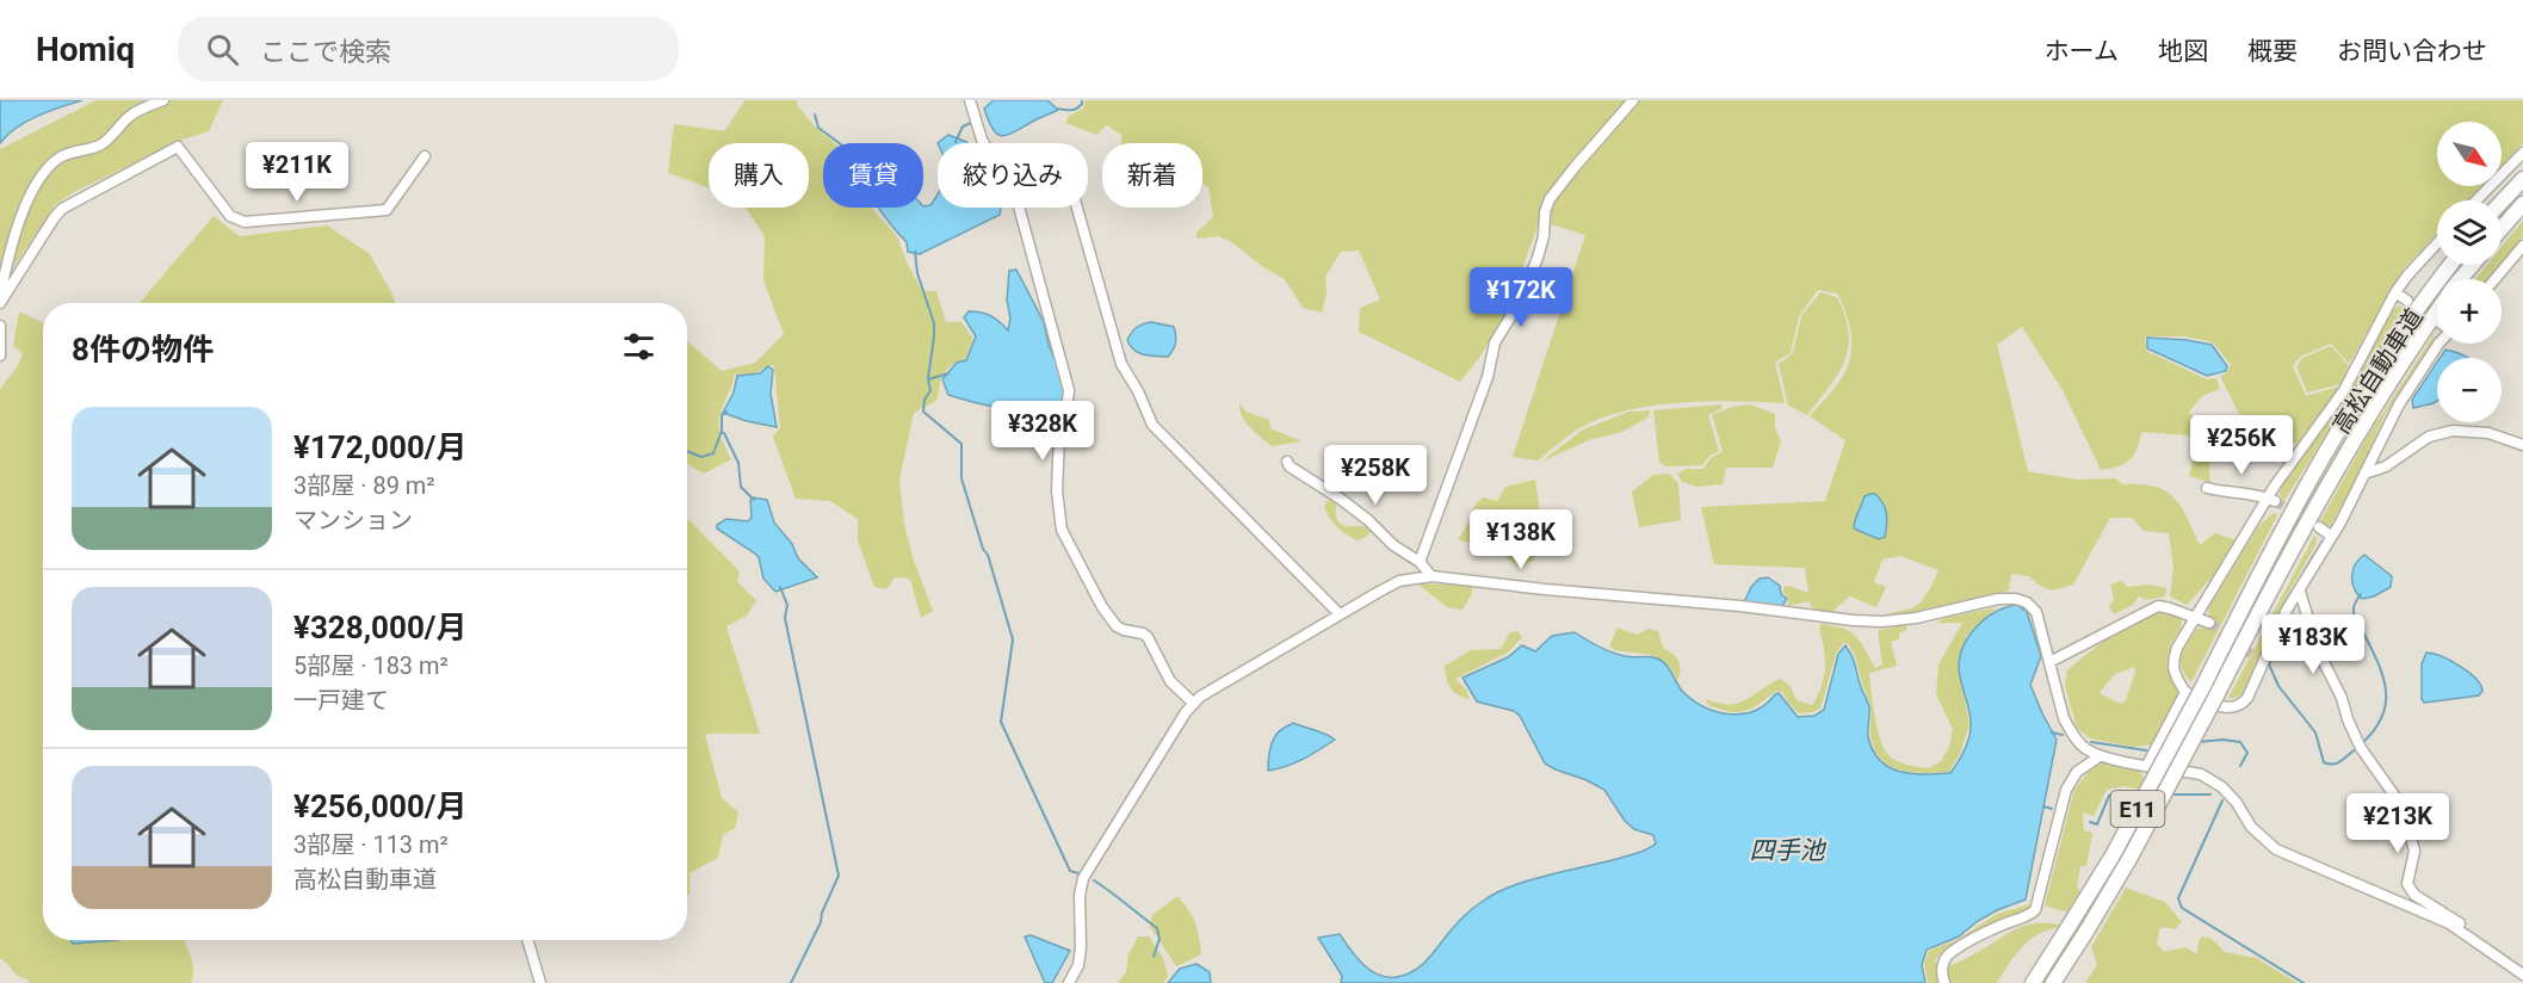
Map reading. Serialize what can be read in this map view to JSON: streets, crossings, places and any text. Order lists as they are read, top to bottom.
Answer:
{
  "streets": {
    "highway": ["高松自動車道", "E11"]
  },
  "water": ["四手池"],
  "north": "bottom right",
  "page": {
    "header": "Homiq",
    "search": "ここで検索",
    "nav": [
      "ホーム",
      "地図",
      "概要",
      "お問い合わせ"
    ],
    "map_buttons": ["+", "−"],
    "price": [
      "¥211K",
      "¥172K",
      "¥328K",
      "¥256K",
      "¥258K",
      "¥138K",
      "¥183K",
      "¥213K"
    ],
    "chip": [
      "購入",
      "賃貸",
      "絞り込み",
      "新着"
    ],
    "heading": "8件の物件",
    "list": [
      {
        "name": "¥172,000/月",
        "note": "3部屋 · 89 m² · マンション"
      },
      {
        "name": "¥328,000/月",
        "note": "5部屋 · 183 m² · 一戸建て"
      },
      {
        "name": "¥256,000/月",
        "note": "3部屋 · 113 m² · 高松自動車道"
      }
    ]
  }
}
